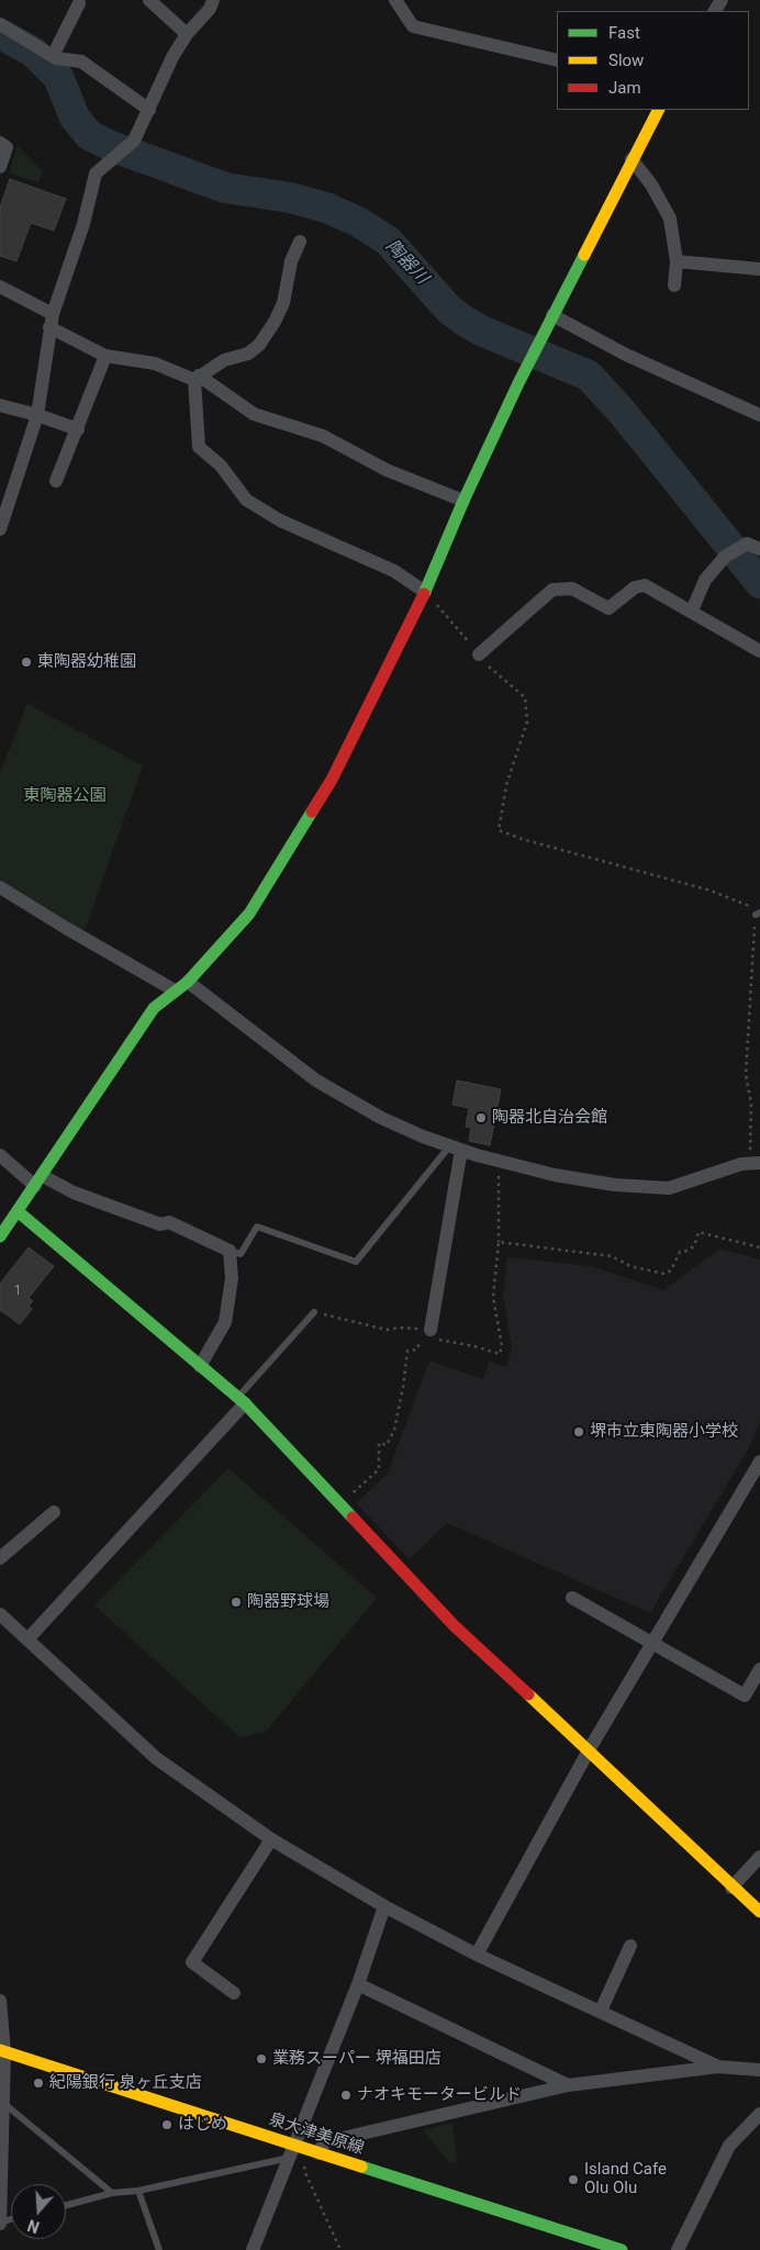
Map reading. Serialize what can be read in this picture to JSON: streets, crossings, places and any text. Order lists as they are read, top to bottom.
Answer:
{
  "streets": {
    "street": ["泉大津美原線"]
  },
  "water": ["陶器川"],
  "parks": ["東陶器公園"],
  "places": [
    "東陶器幼稚園",
    "陶器北自治会館",
    "堺市立東陶器小学校",
    "陶器野球場",
    "業務スーパー 堺福田店",
    "紀陽銀行 泉ヶ丘支店",
    "ナオキモータービルド",
    "はじめ",
    "Island Cafe Olu Olu"
  ],
  "house_numbers": ["1"],
  "legend": ["Fast", "Slow", "Jam"],
  "north": "bottom"
}
